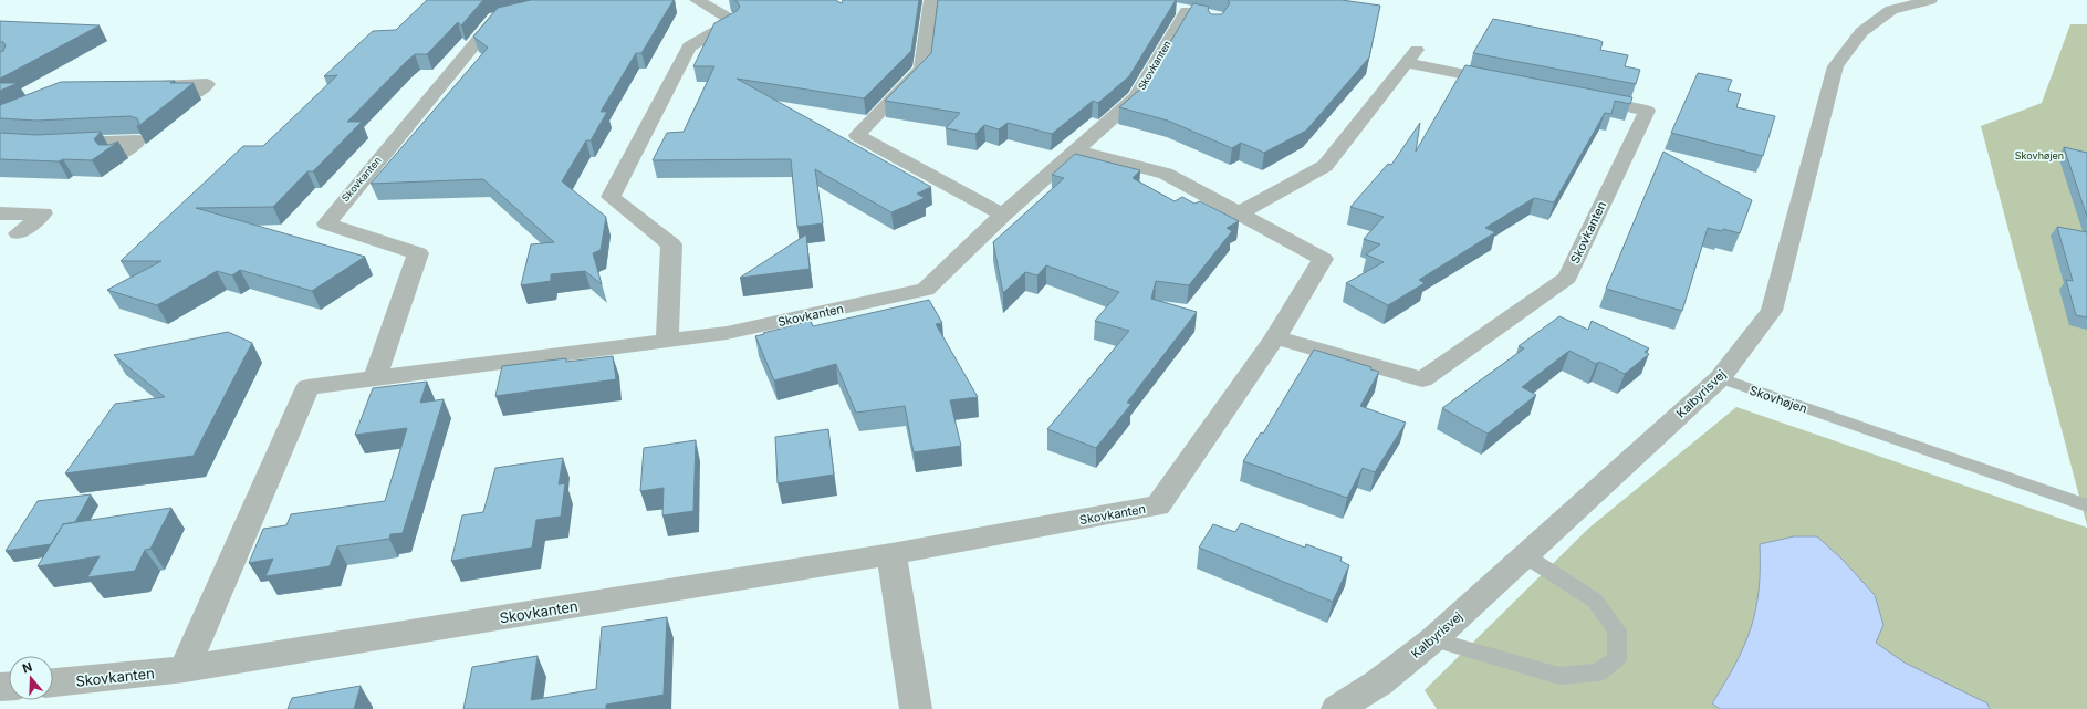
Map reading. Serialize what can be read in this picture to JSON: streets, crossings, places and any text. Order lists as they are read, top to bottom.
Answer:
{
  "streets": {
    "street": ["Skovkanten", "Kalbyrisvej"],
    "lane": ["Skovhøjen"]
  },
  "crossings": [
    ["Kalbyrisvej", "Skovhøjen"]
  ],
  "parks": ["Skovhøjen"],
  "north": "top"
}
